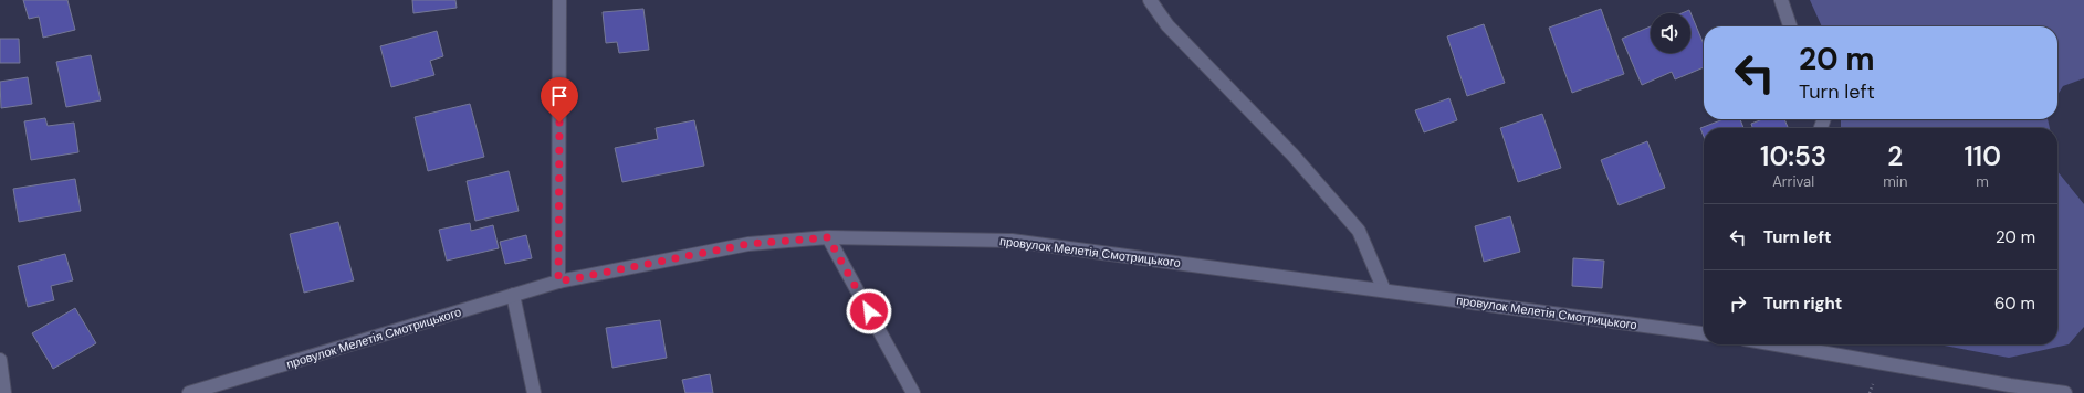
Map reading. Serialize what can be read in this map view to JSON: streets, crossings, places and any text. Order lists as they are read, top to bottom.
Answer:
{
  "streets": {
    "street": ["провулок Мелетія Смотрицького"]
  },
  "page": {
    "turn": ["20 m", "Turn left"],
    "eta": [
      "10:53",
      "Arrival",
      "2",
      "min",
      "110",
      "m"
    ],
    "list": [
      {
        "name": "Turn left",
        "value": "20 m"
      },
      {
        "name": "Turn right",
        "value": "60 m"
      }
    ]
  }
}
